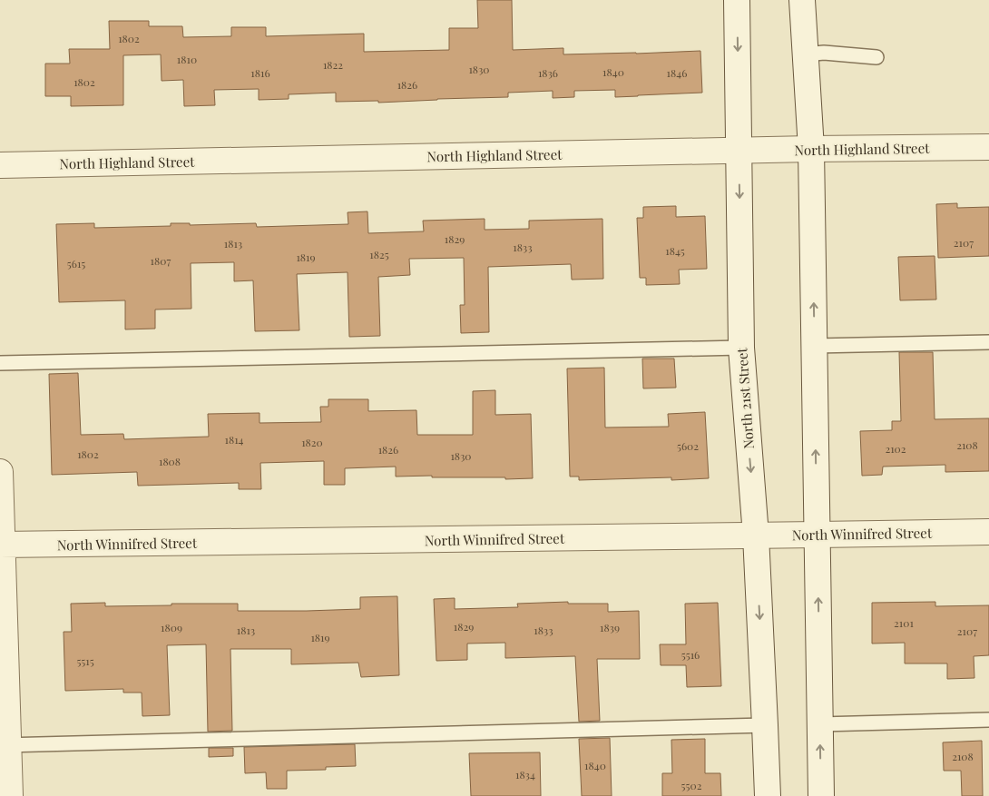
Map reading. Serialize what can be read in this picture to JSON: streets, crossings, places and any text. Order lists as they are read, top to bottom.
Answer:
{
  "streets": {
    "street": ["North Highland Street", "North 21st Street", "North Winnifred Street"]
  },
  "crossings": [
    ["North Highland Street", "North 21st Street"],
    ["North 21st Street", "North Winnifred Street"]
  ],
  "house_numbers": [
    "1802",
    "1810",
    "1822",
    "1830",
    "1840",
    "1816",
    "1836",
    "1846",
    "1802",
    "1826",
    "1829",
    "2107",
    "1813",
    "1833",
    "1845",
    "1825",
    "1819",
    "1807",
    "5615",
    "1814",
    "1820",
    "2108",
    "5602",
    "2102",
    "1826",
    "1802",
    "1830",
    "1808",
    "2101",
    "1829",
    "1809",
    "1839",
    "1813",
    "1833",
    "2107",
    "1819",
    "5516",
    "5515",
    "2108",
    "1840",
    "1834",
    "5502"
  ]
}
